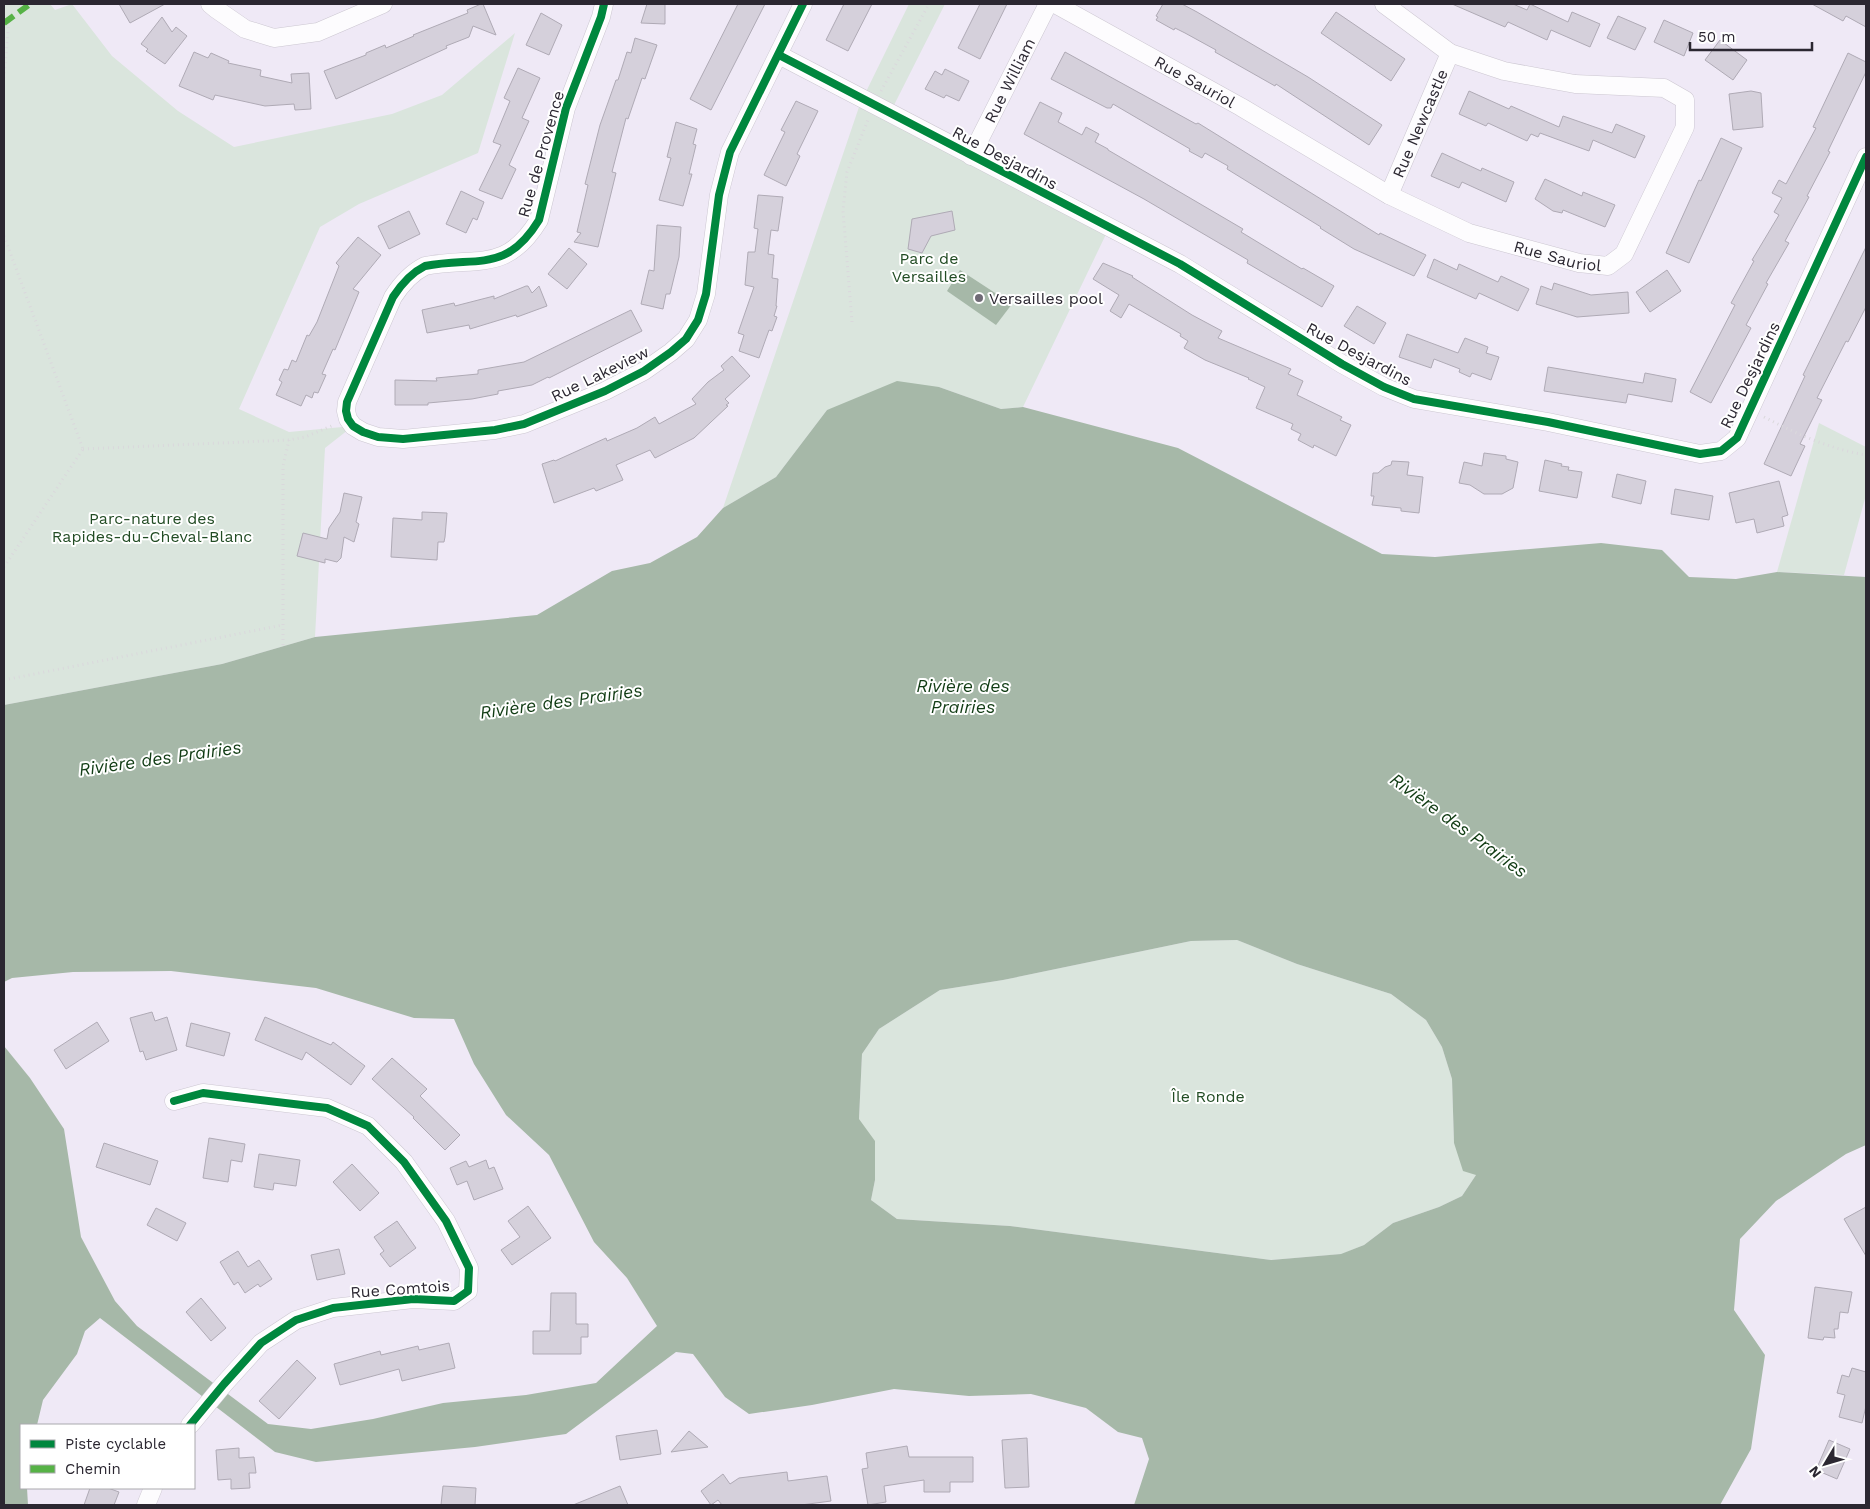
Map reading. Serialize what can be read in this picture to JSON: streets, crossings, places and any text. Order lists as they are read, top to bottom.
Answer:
{
  "streets": {
    "street": [
      "Rue William",
      "Rue Sauriol",
      "Rue Newcastle",
      "Rue de Provence",
      "Rue Desjardins",
      "Rue Lakeview",
      "Rue Comtois"
    ]
  },
  "crossings": [
    ["Rue William", "Rue Desjardins"],
    ["Rue Sauriol", "Rue Newcastle"],
    ["Rue de Provence", "Rue Lakeview"],
    ["Rue Desjardins", "Rue Lakeview"]
  ],
  "water": ["Rivière des Prairies"],
  "parks": ["Parc de Versailles", "Parc-nature des Rapides-du-Cheval-Blanc", "Île Ronde"],
  "places": ["Versailles pool"],
  "legend": ["Piste cyclable", "Chemin"],
  "scale_bar": "50 m",
  "north": "bottom left"
}
